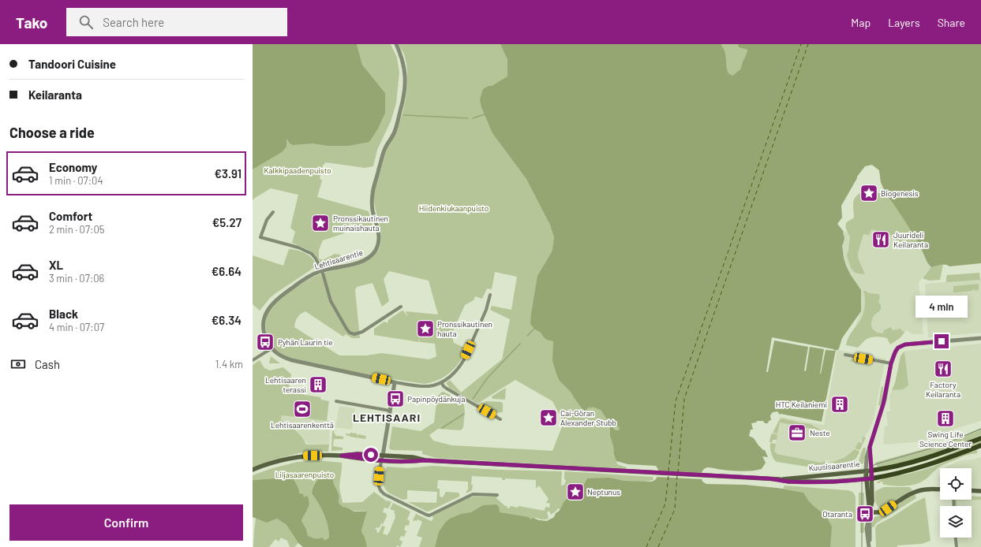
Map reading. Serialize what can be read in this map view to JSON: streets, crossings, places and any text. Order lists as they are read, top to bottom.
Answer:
{
  "streets": {
    "main road": ["Kuusisaarentie"],
    "street": ["Lehtisaarentie"]
  },
  "districts": ["LEHTISAARI"],
  "parks": ["Kalkkipaadenpuisto", "Hiidenkiukaanpuisto", "Liljasaarenpuisto"],
  "places": {
    "place": [
      "Biogenesis",
      "Pronssikautinen muinaishauta",
      "Pronssikautinen hauta",
      "Cai-Göran Alexander Stubb",
      "Neptunus"
    ],
    "restaurant": ["Juurideli Keilaranta", "Factory Keilaranta"],
    "bus stop": ["Pyhän Laurin tie", "Papinpöydänkuja", "Otaranta"],
    "building": ["Lehtisaaren terassi", "HTC Keilaniemi", "Swing Life Science Center"],
    "sports": ["Lehtisaarenkenttä"],
    "office": ["Neste"]
  },
  "page": {
    "header": "Tako",
    "search": "Search here",
    "nav": ["Map", "Layers", "Share"],
    "banner": ["Tandoori Cuisine", "Keilaranta"],
    "heading": "Choose a ride",
    "list": [
      {
        "name": "Economy",
        "note": "1 min · 07:04",
        "value": "€3.91"
      },
      {
        "name": "Comfort",
        "note": "2 min · 07:05",
        "value": "€5.27"
      },
      {
        "name": "XL",
        "note": "3 min · 07:06",
        "value": "€6.64"
      },
      {
        "name": "Black",
        "note": "4 min · 07:07",
        "value": "€6.34"
      }
    ],
    "bubble": "4 min",
    "pay": ["Cash", "1.4 km"],
    "buttons": "Confirm"
  }
}
